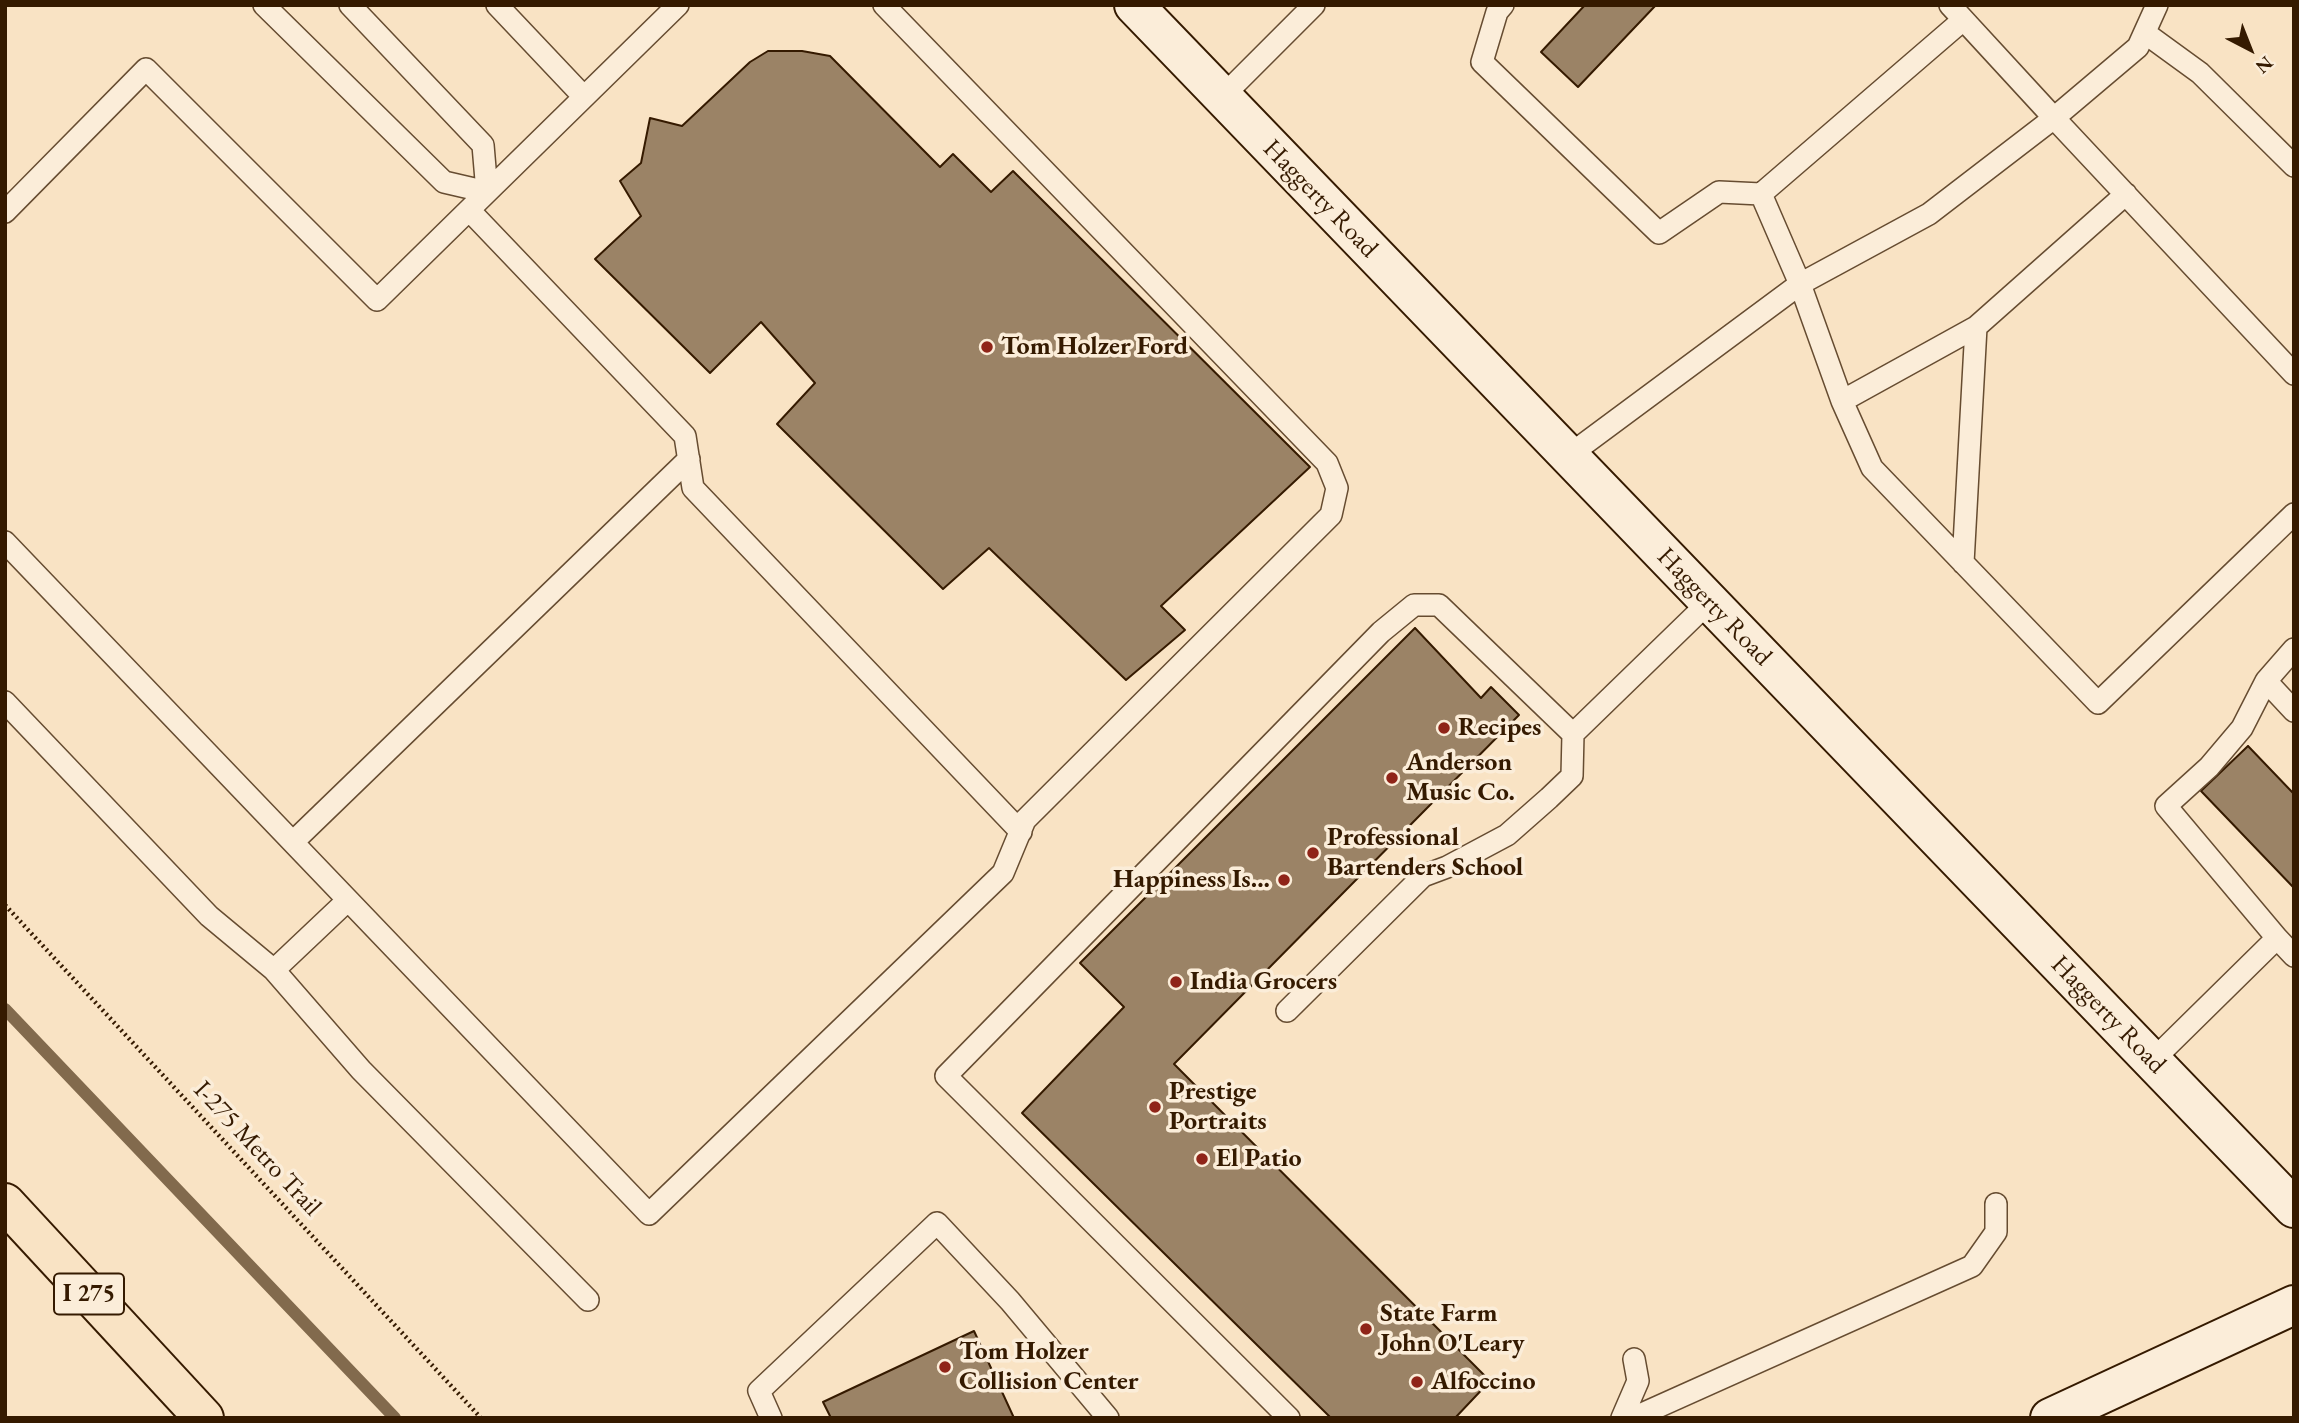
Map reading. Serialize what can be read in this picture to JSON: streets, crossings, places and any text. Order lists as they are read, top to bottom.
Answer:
{
  "streets": {
    "highway": ["I 275"],
    "street": ["Haggerty Road"],
    "path": ["I-275 Metro Trail"]
  },
  "places": [
    "Tom Holzer Ford",
    "Recipes",
    "Anderson Music Co.",
    "Professional Bartenders School",
    "Happiness Is...",
    "India Grocers",
    "Prestige Portraits",
    "El Patio",
    "State Farm John O'Leary",
    "Tom Holzer Collision Center",
    "Alfoccino"
  ],
  "north": "bottom right"
}
